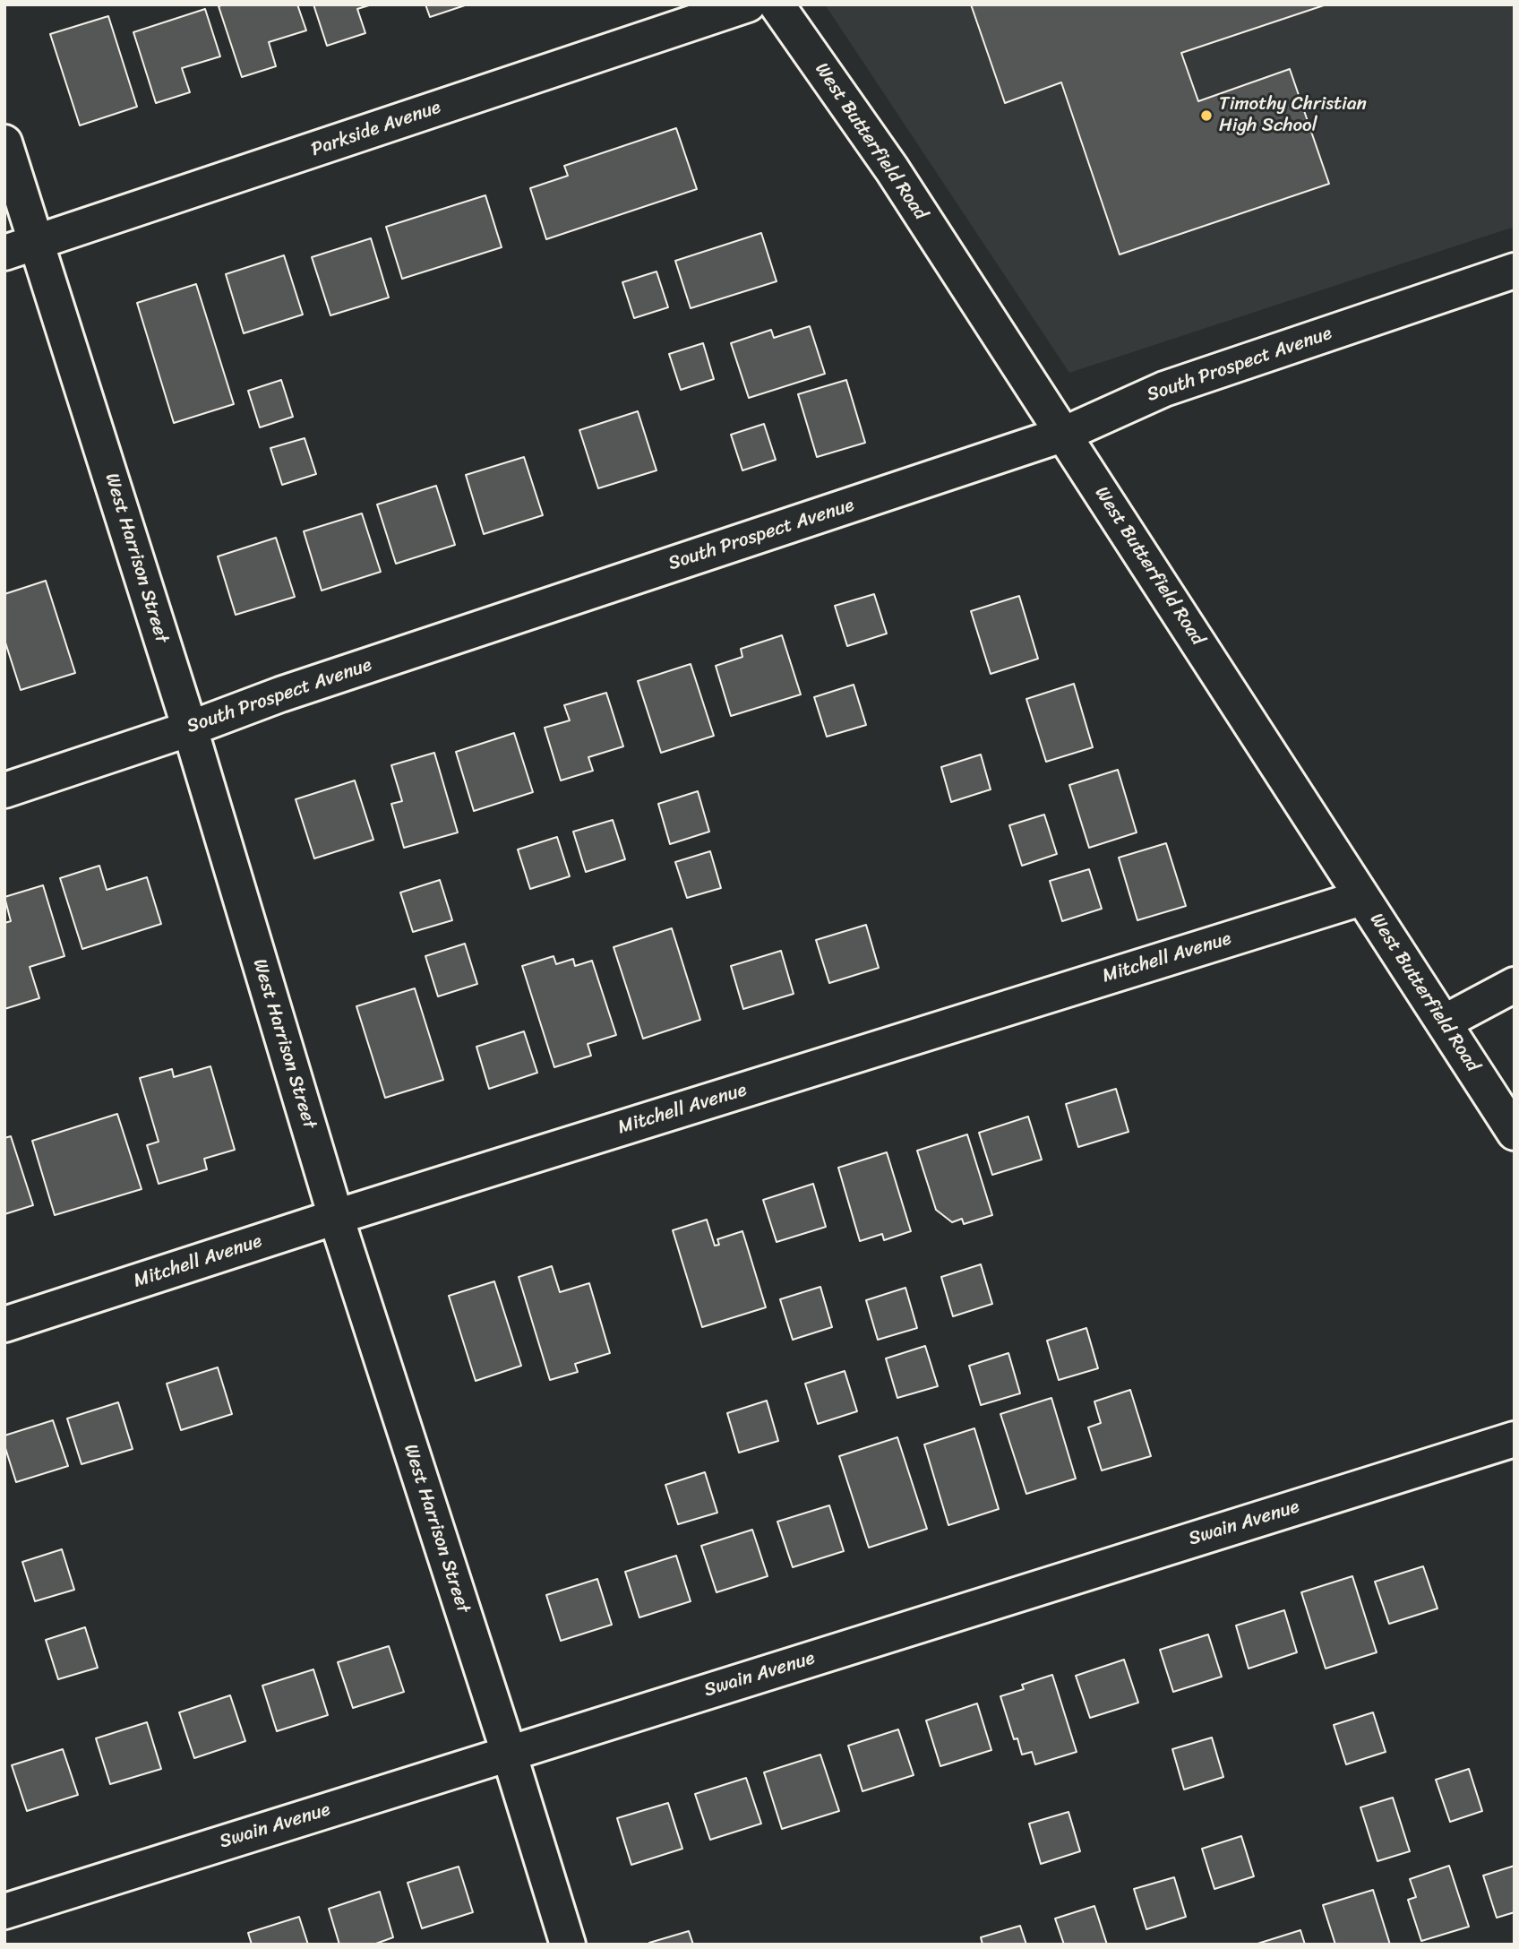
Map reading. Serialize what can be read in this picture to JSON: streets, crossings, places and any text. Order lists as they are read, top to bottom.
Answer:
{
  "streets": {
    "street": [
      "Parkside Avenue",
      "West Butterfield Road",
      "South Prospect Avenue",
      "West Harrison Street",
      "Mitchell Avenue",
      "Swain Avenue"
    ]
  },
  "crossings": [
    ["Parkside Avenue", "West Harrison Street"],
    ["West Butterfield Road", "South Prospect Avenue"],
    ["West Butterfield Road", "Mitchell Avenue"],
    ["South Prospect Avenue", "West Harrison Street"],
    ["West Harrison Street", "Mitchell Avenue"],
    ["West Harrison Street", "Swain Avenue"]
  ],
  "places": ["Timothy Christian High School"]
}
